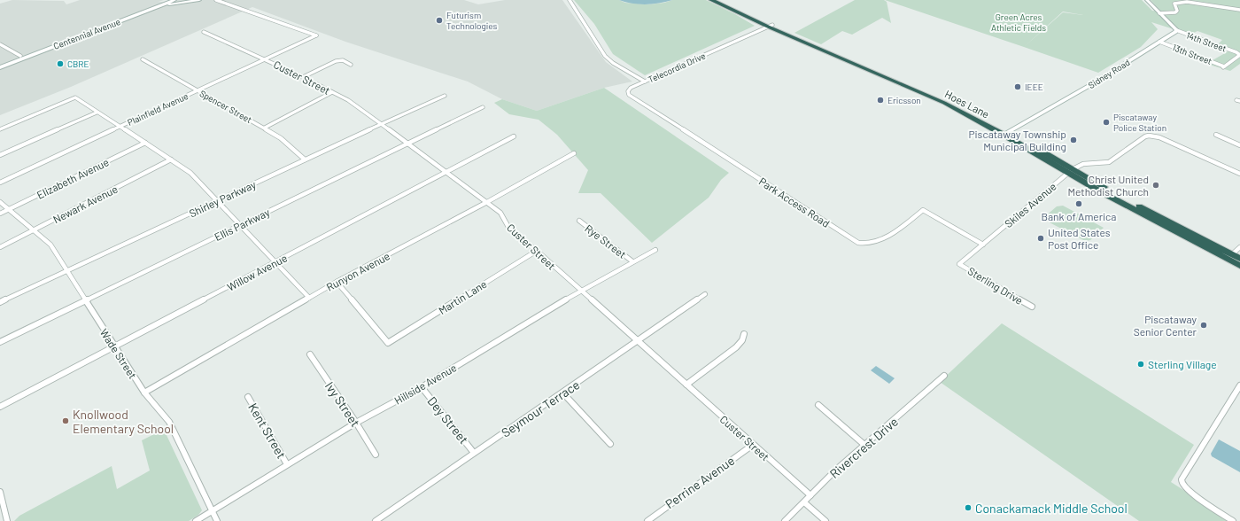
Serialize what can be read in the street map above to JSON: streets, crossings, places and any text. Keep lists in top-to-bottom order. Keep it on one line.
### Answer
{"streets":{"highway":["Hoes Lane"],"main road":["Centennial Avenue","Sidney Road"],"street":["14th Street","13th Street","Telecordia Drive","Custer Street","Spencer Street","Plainfield Avenue","Elizabeth Avenue","Shirley Parkway","Park Access Road","Newark Avenue","Skiles Avenue","Ellis Parkway","Rye Street","Runyon Avenue","Willow Avenue","Sterling Drive","Martin Lane","Wade Street","Hillside Avenue","Ivy Street","Seymour Terrace","Dey Street","Kent Street","Rivercrest Drive","Perrine Avenue"]},"crossings":[["14th Street","13th Street"],["14th Street","Sidney Road"],["13th Street","Sidney Road"],["Telecordia Drive","Hoes Lane"],["Telecordia Drive","Park Access Road"],["Sidney Road","Hoes Lane"],["Custer Street","Plainfield Avenue"],["Custer Street","Shirley Parkway"],["Custer Street","Ellis Parkway"],["Custer Street","Runyon Avenue"],["Custer Street","Willow Avenue"],["Custer Street","Martin Lane"],["Custer Street","Hillside Avenue"],["Custer Street","Seymour Terrace"],["Custer Street","Rivercrest Drive"],["Custer Street","Perrine Avenue"],["Hoes Lane","Skiles Avenue"],["Spencer Street","Plainfield Avenue"],["Spencer Street","Shirley Parkway"],["Elizabeth Avenue","Wade Street"],["Shirley Parkway","Wade Street"],["Park Access Road","Skiles Avenue"],["Newark Avenue","Wade Street"],["Skiles Avenue","Sterling Drive"],["Ellis Parkway","Wade Street"],["Rye Street","Hillside Avenue"],["Runyon Avenue","Martin Lane"],["Runyon Avenue","Wade Street"],["Willow Avenue","Wade Street"],["Wade Street","Hillside Avenue"],["Hillside Avenue","Ivy Street"],["Hillside Avenue","Dey Street"],["Hillside Avenue","Kent Street"],["Seymour Terrace","Dey Street"]],"parks":["Green Acres Athletic Fields"],"places":["Futurism Technologies","CBRE","IEEE","Ericsson","Piscataway Police Station","Piscataway Township Municipal Building","Christ United Methodist Church","Bank of America","United States Post Office","Piscataway Senior Center","Sterling Village","Knollwood Elementary School","Conackamack Middle School"]}
